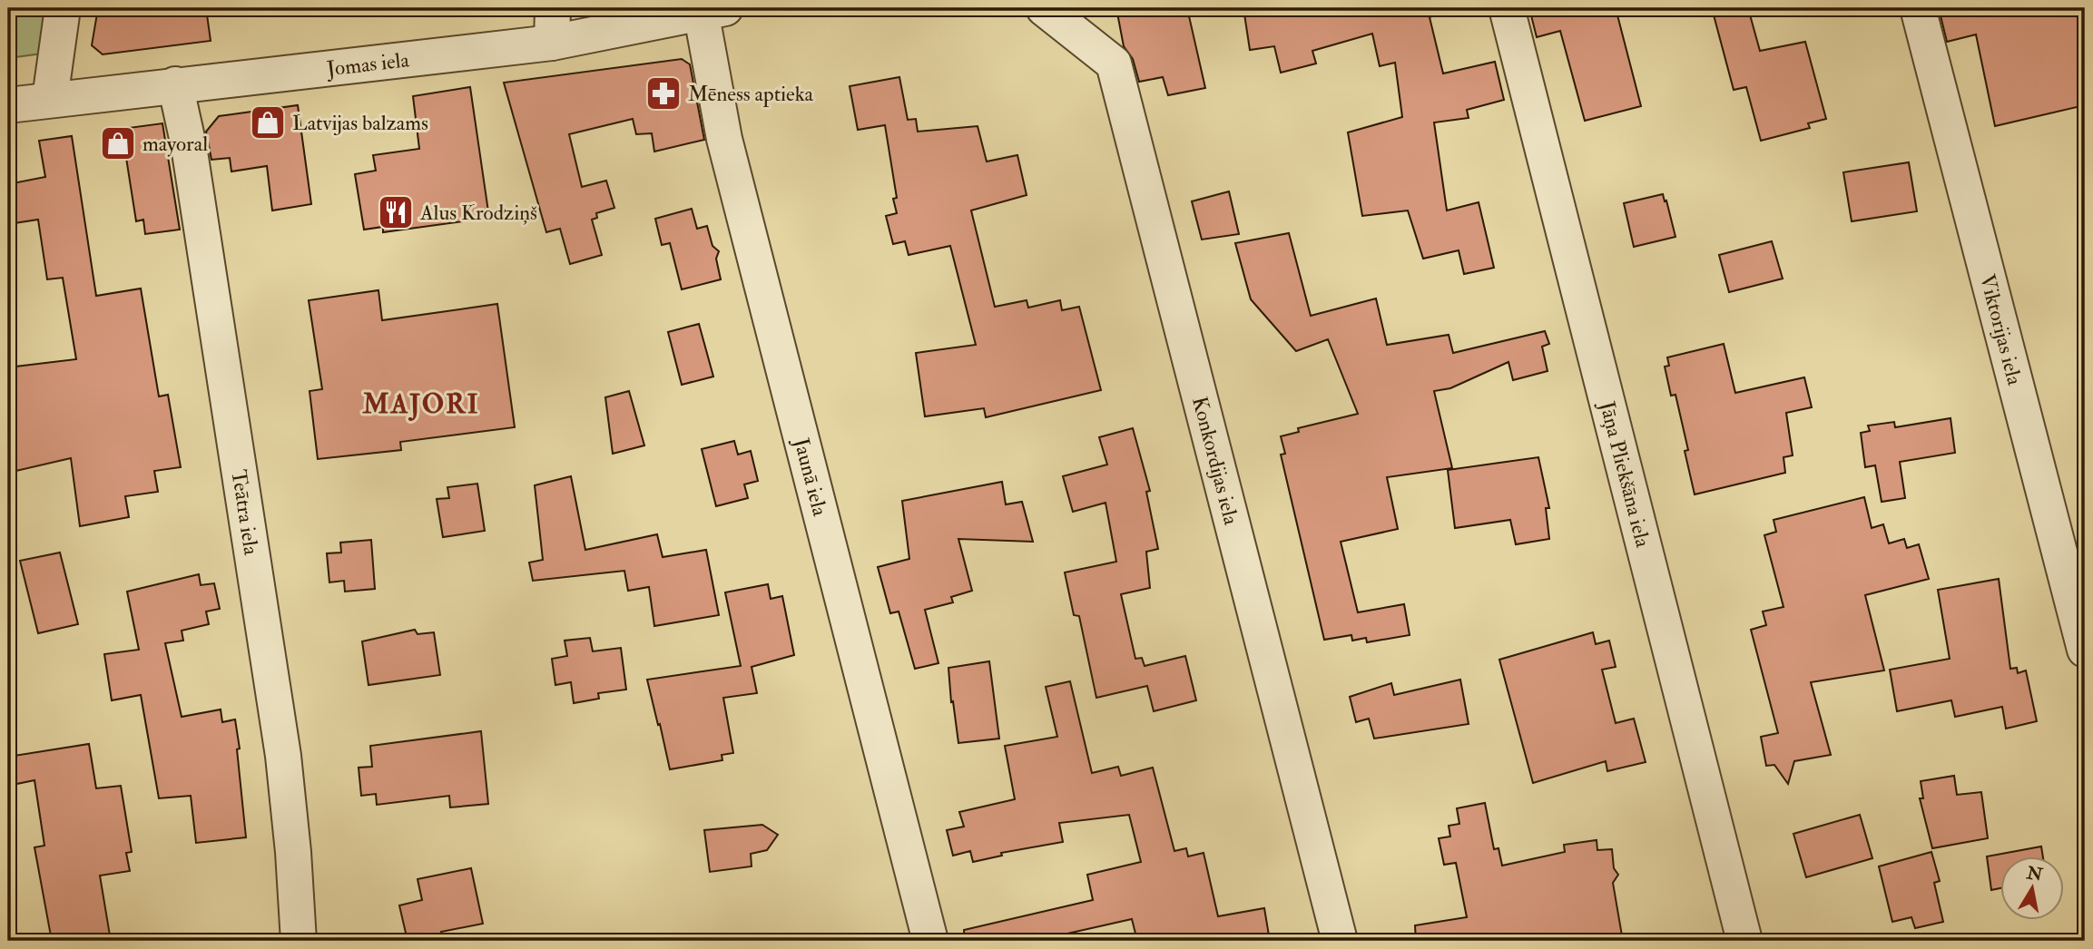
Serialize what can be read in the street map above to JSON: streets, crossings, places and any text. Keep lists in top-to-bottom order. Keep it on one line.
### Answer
{"streets":{"street":["Jomas iela","Viktorijas iela","Konkordijas iela","Jāņa Pliekšāna iela","Jaunā iela","Teātra iela"]},"crossings":[["Jomas iela","Jaunā iela"],["Jomas iela","Teātra iela"]],"districts":["MAJORI"],"places":{"pharmacy":["Mēness aptieka"],"shop":["Latvijas balzams","mayoral"],"restaurant":["Alus Krodziņš"]},"north":"top"}
